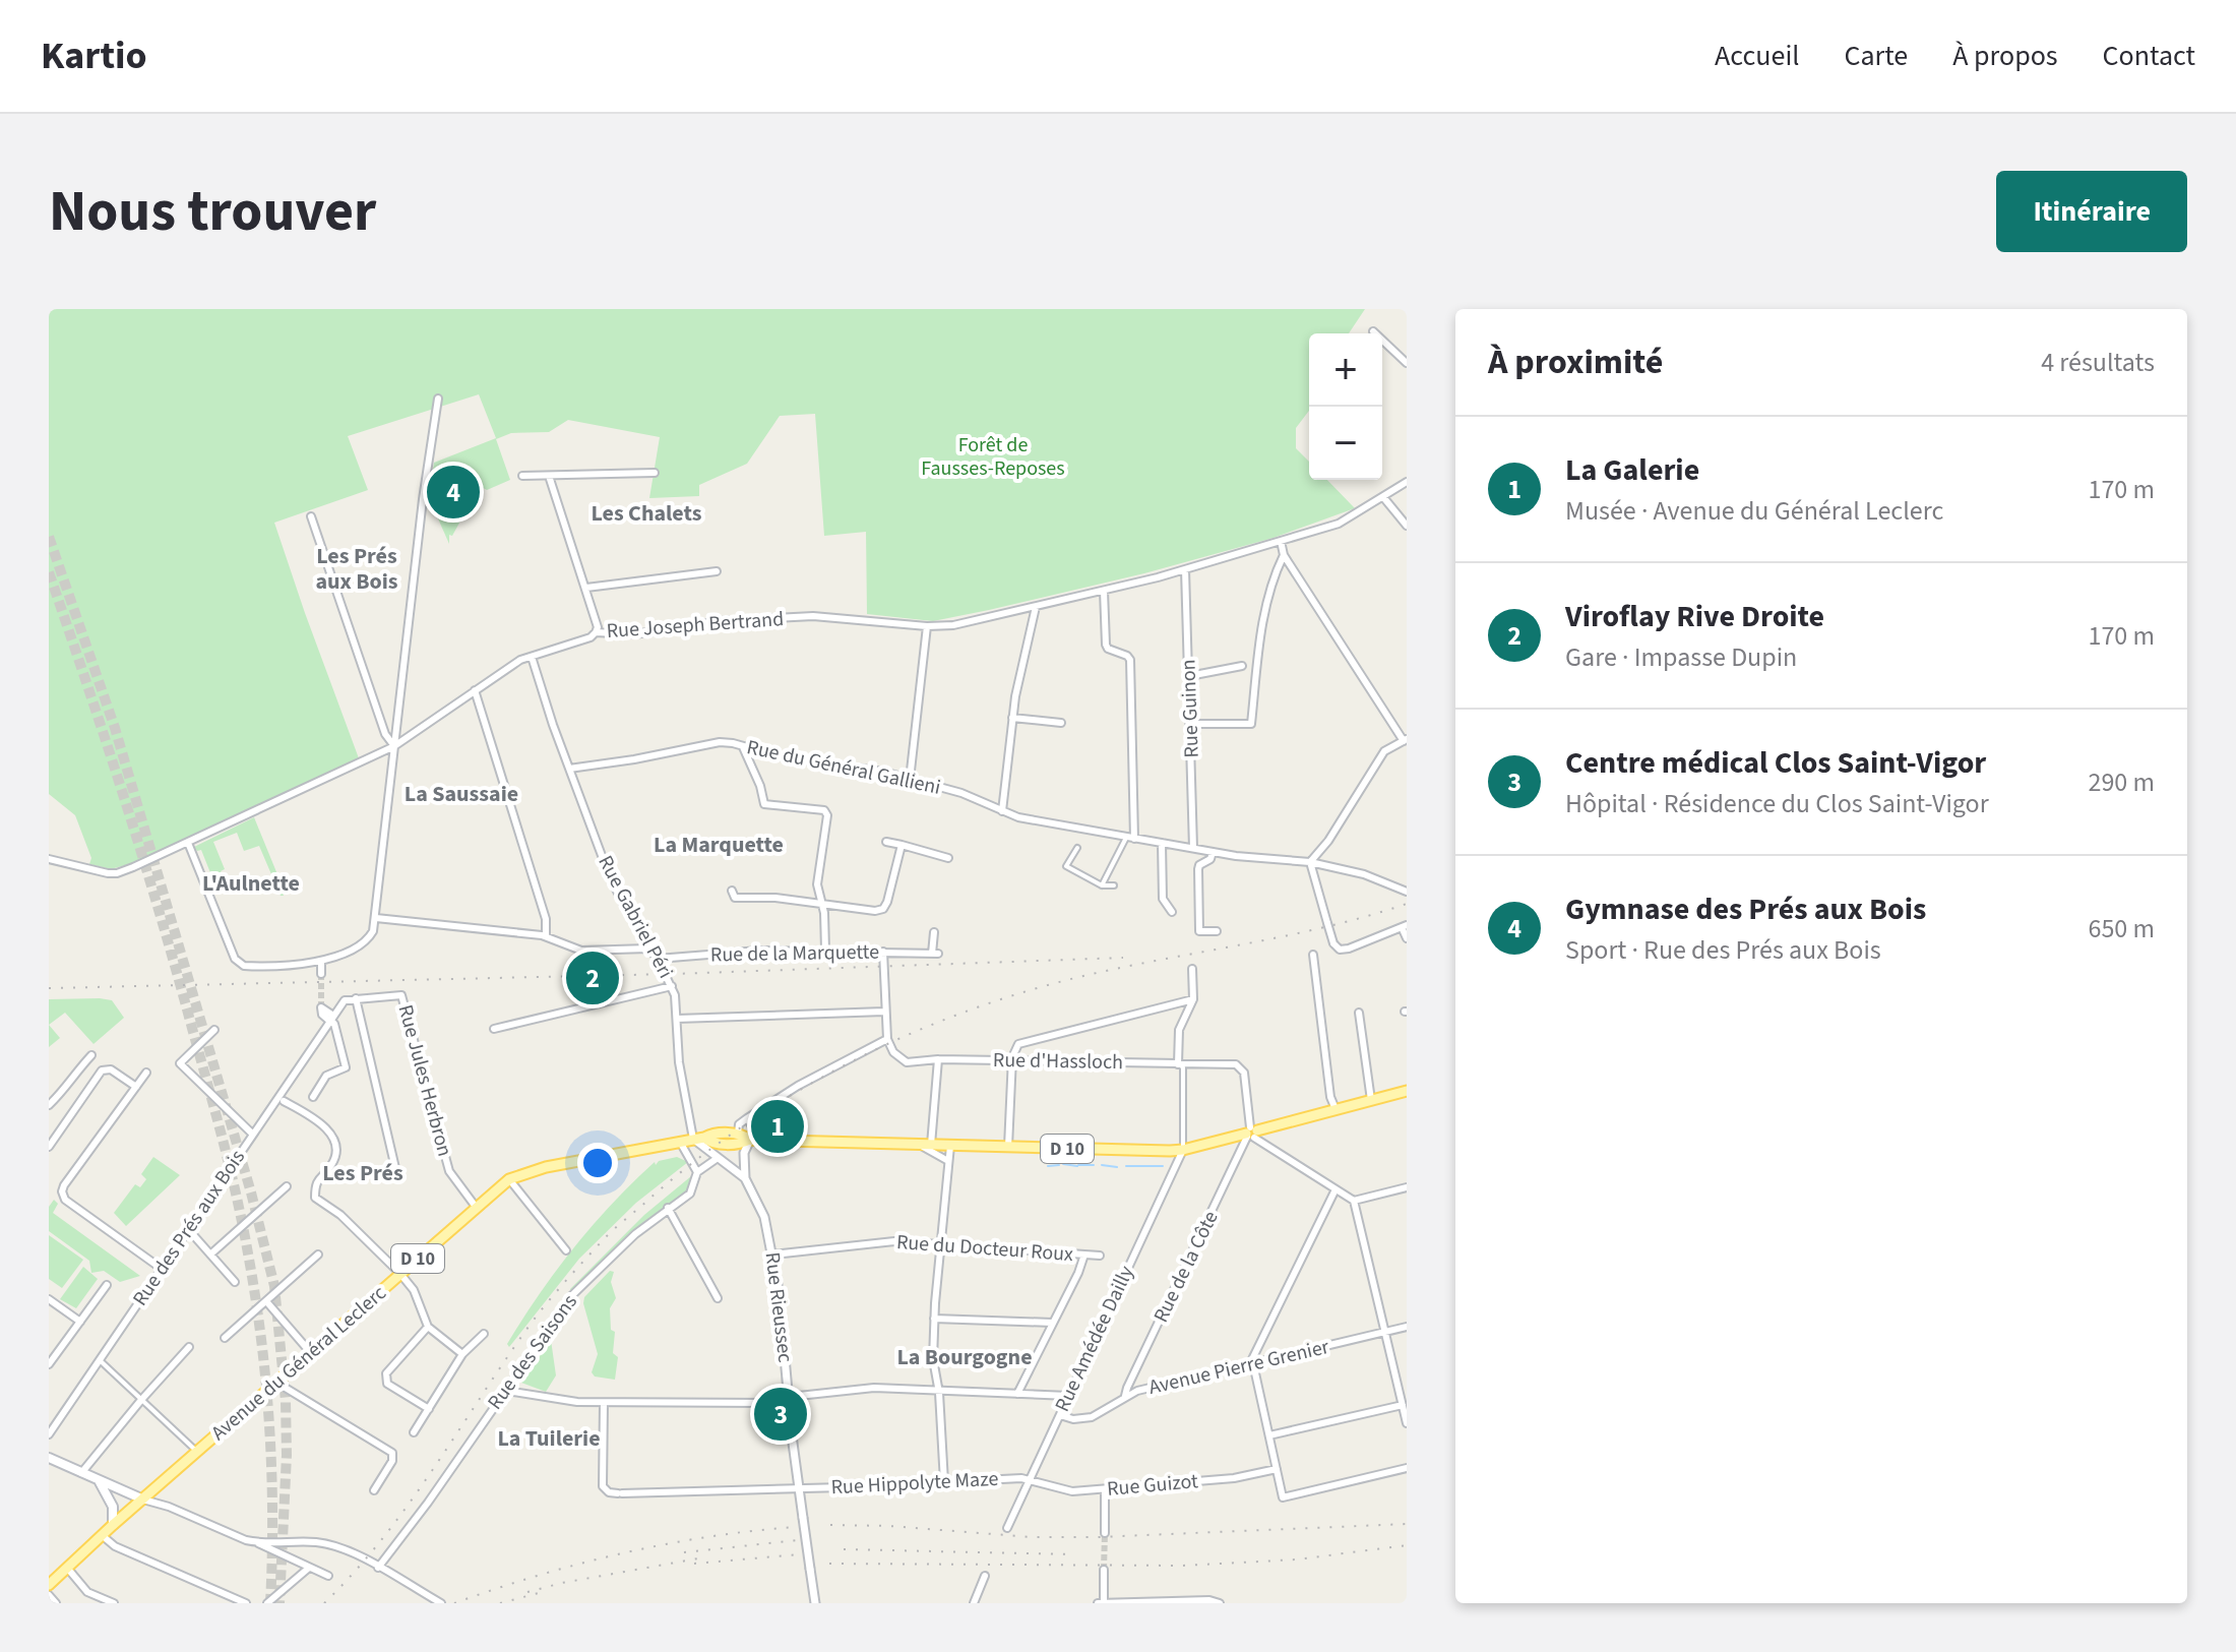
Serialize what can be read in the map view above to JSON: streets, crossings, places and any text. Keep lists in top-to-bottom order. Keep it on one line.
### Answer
{"streets":{"main road":["D 10","Avenue du Général Leclerc"],"street":["Rue Joseph Bertrand","Rue Guinon","Rue du Général Gallieni","Rue Gabriel Péri","Rue de la Marquette","Rue d'Hassloch","Rue Jules Herbron","Rue des Prés aux Bois","Rue du Docteur Roux","Rue de la Côte","Rue Rieussec","Rue Amédée Dailly","Rue des Saisons","Avenue Pierre Grenier","Rue Hippolyte Maze","Rue Guizot"]},"crossings":[["Rue Joseph Bertrand","Rue Guinon"],["Rue Joseph Bertrand","Rue Gabriel Péri"],["Rue Guinon","Rue du Général Gallieni"],["Rue du Général Gallieni","Rue Gabriel Péri"],["Rue Gabriel Péri","Rue de la Marquette"],["Rue Gabriel Péri","Rue Rieussec"],["Rue Gabriel Péri","Avenue du Général Leclerc"],["Rue d'Hassloch","Rue de la Côte"],["Rue d'Hassloch","Avenue du Général Leclerc"],["Rue Jules Herbron","Rue des Prés aux Bois"],["Rue Jules Herbron","Avenue du Général Leclerc"],["Rue du Docteur Roux","Rue Rieussec"],["Rue de la Côte","Avenue du Général Leclerc"],["Rue de la Côte","Avenue Pierre Grenier"],["Rue Rieussec","Rue des Saisons"],["Rue Rieussec","Avenue du Général Leclerc"],["Rue Rieussec","Rue Hippolyte Maze"],["Rue Amédée Dailly","Avenue du Général Leclerc"],["Rue Amédée Dailly","Avenue Pierre Grenier"],["Rue Amédée Dailly","Rue Hippolyte Maze"],["Rue Amédée Dailly","Rue Guizot"],["Rue Hippolyte Maze","Rue Guizot"]],"districts":["Les Chalets","Les Prés aux Bois","La Saussaie","La Marquette","L'Aulnette","Les Prés","La Bourgogne","La Tuilerie"],"parks":["Forêt de Fausses-Reposes"],"page":{"header":"Kartio","nav":["Accueil","Carte","À propos","Contact"],"buttons":"Itinéraire","title":"Nous trouver","heading":["À proximité","4 résultats"],"map_buttons":["+","−"],"list":[{"mark":"1","name":"La Galerie","note":"Musée · Avenue du Général Leclerc","value":"170 m"},{"mark":"2","name":"Viroflay Rive Droite","note":"Gare · Impasse Dupin","value":"170 m"},{"mark":"3","name":"Centre médical Clos Saint-Vigor","note":"Hôpital · Résidence du Clos Saint-Vigor","value":"290 m"},{"mark":"4","name":"Gymnase des Prés aux Bois","note":"Sport · Rue des Prés aux Bois","value":"650 m"}],"pins":["4","2","1","3"]}}
